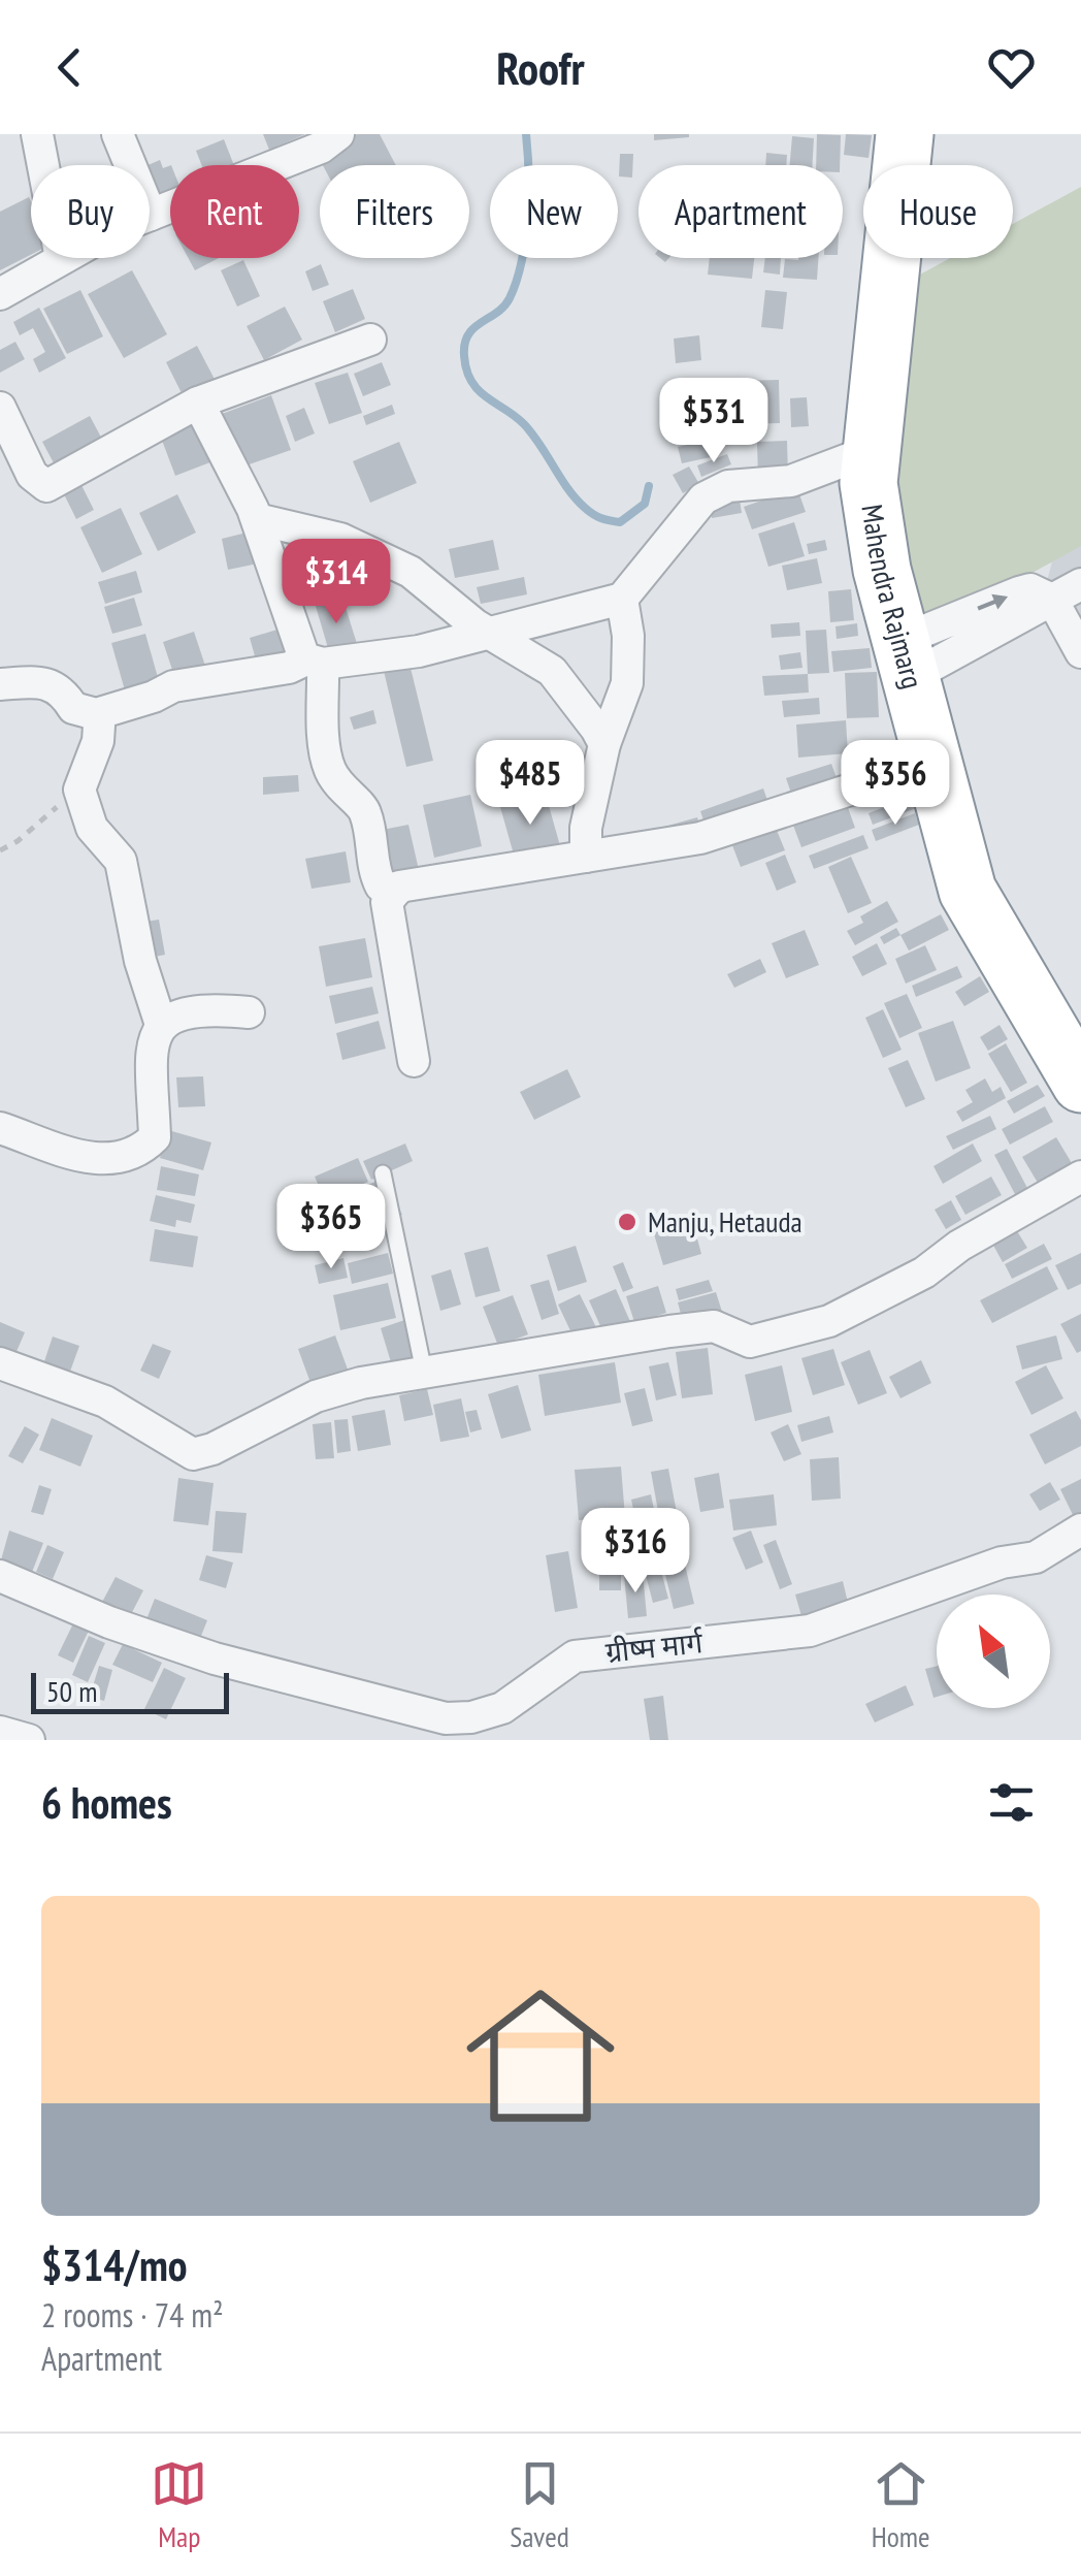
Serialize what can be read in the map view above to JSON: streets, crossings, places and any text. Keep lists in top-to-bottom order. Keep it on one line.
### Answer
{"streets":{"highway":["Mahendra Rajmarg"],"street":["ग्रीष्म मार्ग"]},"places":["Manju, Hetauda"],"scale_bar":"50 m","north":"top left","page":{"header":"Roofr","chip":["Buy","Rent","Filters","New","Apartment","House"],"price":["$531","$314","$485","$356","$365","$316"],"scale":"50 m","heading":"6 homes","list":[{"name":"$314/mo","note":"2 rooms · 74 m² · Apartment"}],"tabs":["Map","Saved","Home"]}}
